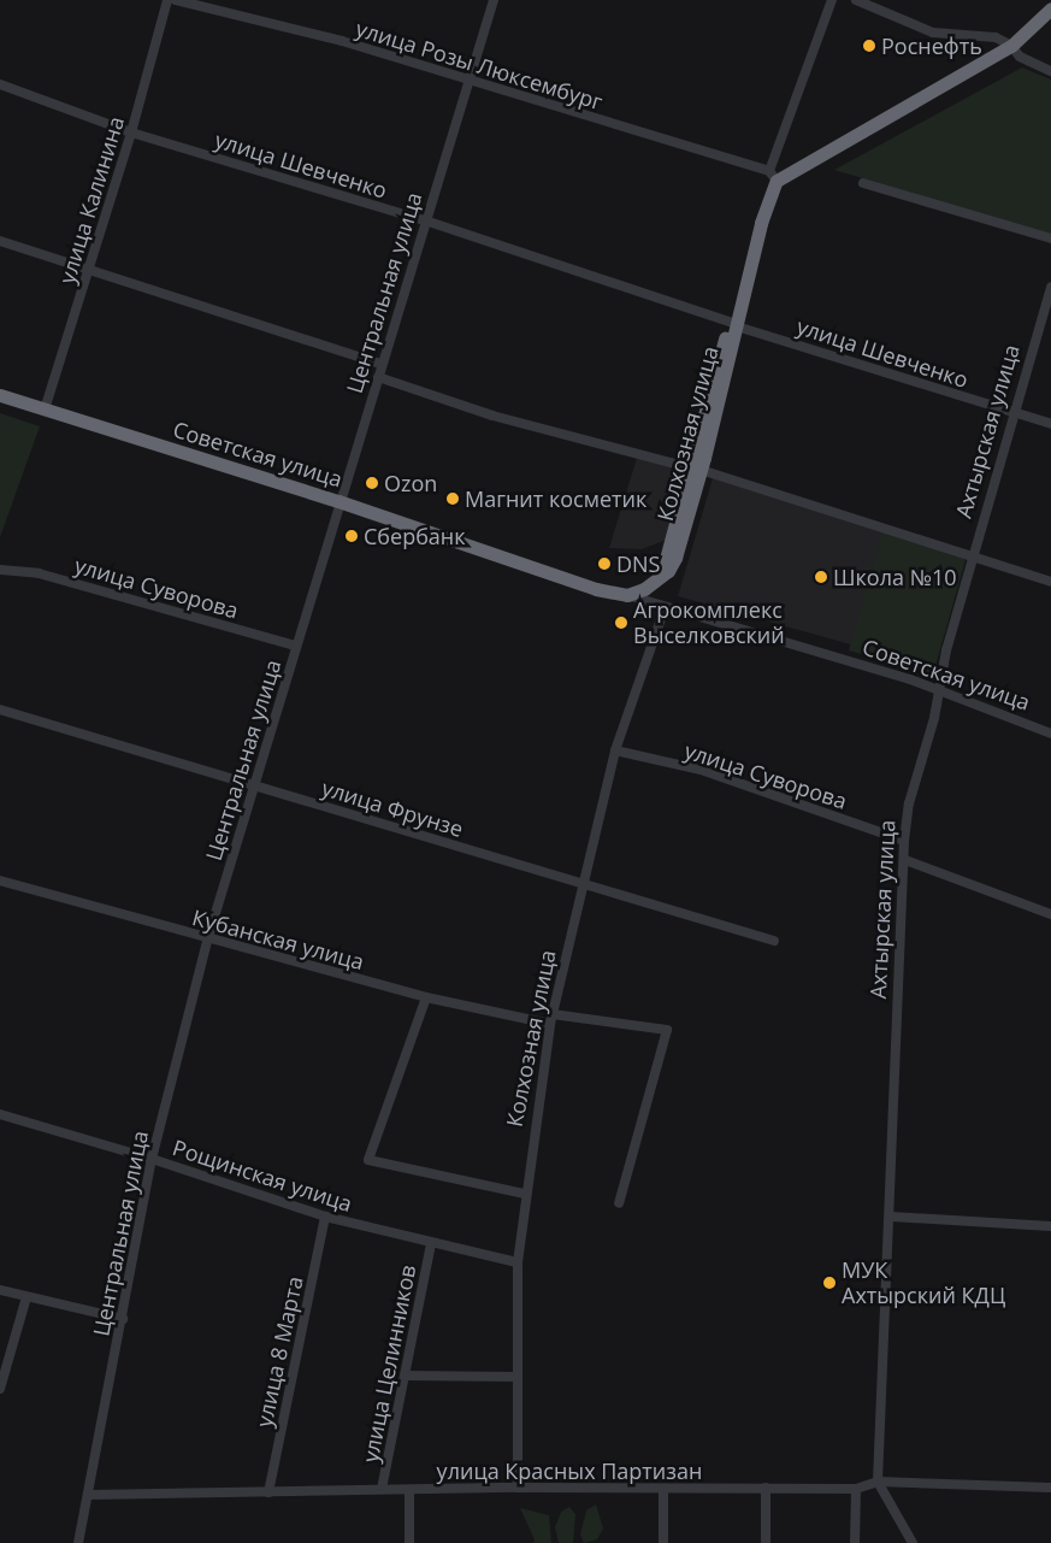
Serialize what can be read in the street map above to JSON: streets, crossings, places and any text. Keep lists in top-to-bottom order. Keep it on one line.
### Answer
{"streets":{"highway":["Колхозная улица","Советская улица"],"street":["улица Розы Люксембург","улица Шевченко","улица Калинина","Центральная улица","Ахтырская улица","улица Суворова","улица Фрунзе","Кубанская улица","Рощинская улица","улица 8 Марта","улица Целинников","улица Красных Партизан"]},"crossings":[["улица Розы Люксембург","Центральная улица"],["улица Розы Люксембург","Колхозная улица"],["улица Шевченко","улица Калинина"],["улица Шевченко","Центральная улица"],["улица Шевченко","Ахтырская улица"],["улица Шевченко","Колхозная улица"],["улица Калинина","Советская улица"],["Центральная улица","Советская улица"],["Центральная улица","улица Суворова"],["Центральная улица","улица Фрунзе"],["Центральная улица","Кубанская улица"],["Центральная улица","Рощинская улица"],["Центральная улица","улица Красных Партизан"],["Ахтырская улица","Советская улица"],["Ахтырская улица","улица Суворова"],["Ахтырская улица","улица Красных Партизан"],["Колхозная улица","Советская улица"],["Колхозная улица","улица Суворова"],["Колхозная улица","улица Фрунзе"],["Колхозная улица","Кубанская улица"],["Колхозная улица","Рощинская улица"],["Колхозная улица","улица Красных Партизан"],["Рощинская улица","улица 8 Марта"],["Рощинская улица","улица Целинников"],["улица 8 Марта","улица Красных Партизан"],["улица Целинников","улица Красных Партизан"]],"places":["Роснефть","Ozon","Магнит косметик","Сбербанк","DNS","Школа №10","Агрокомплекс Выселковский","МУК Ахтырский КДЦ"]}
